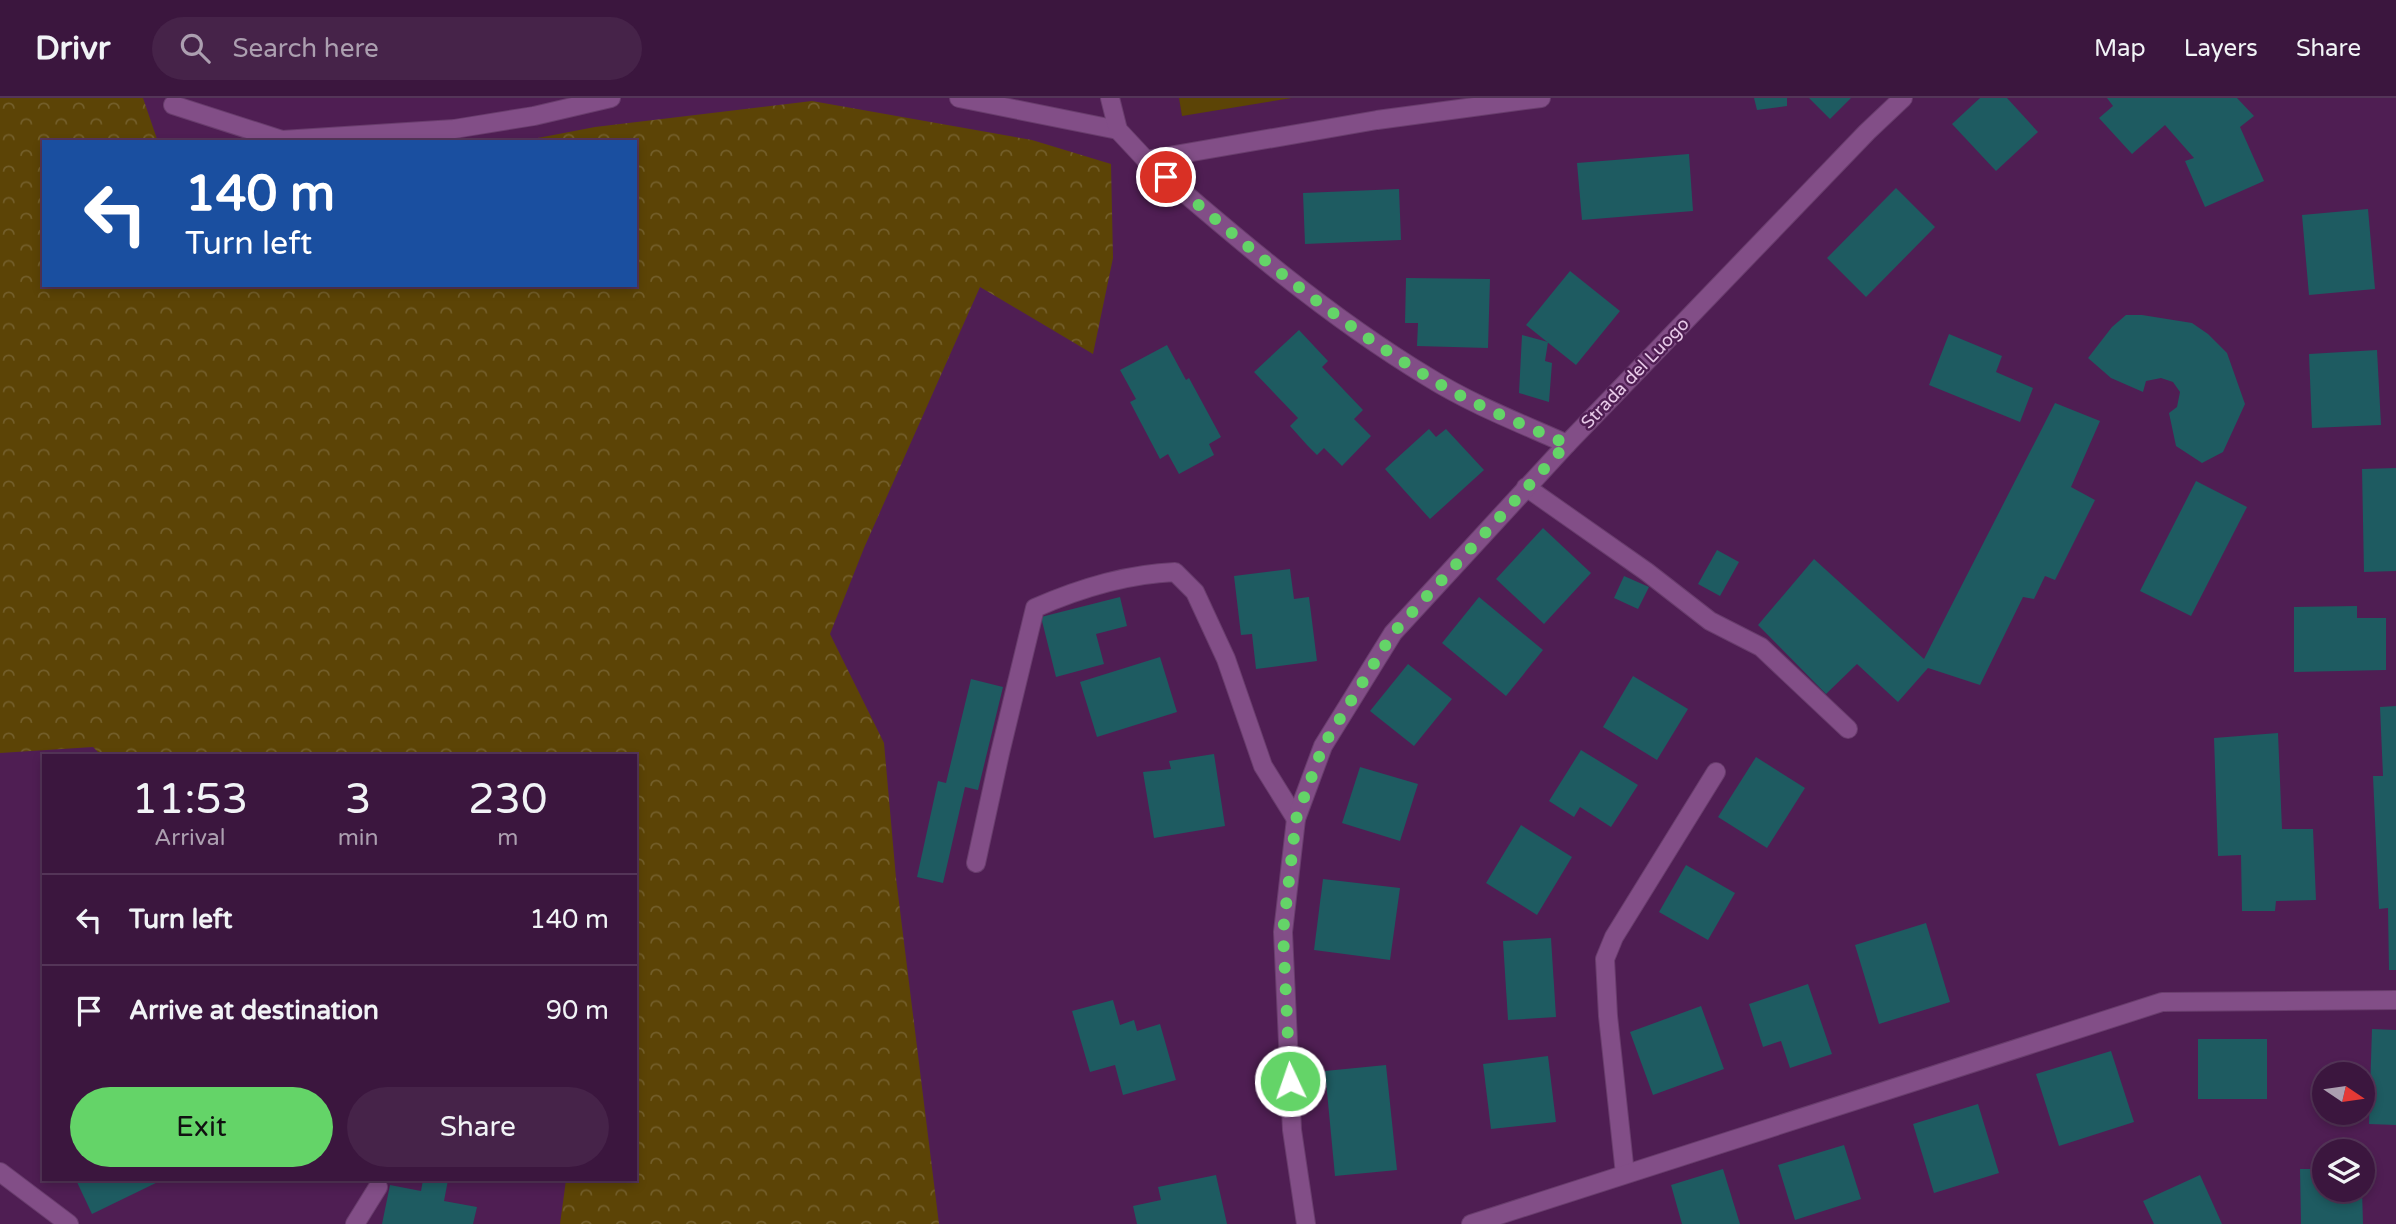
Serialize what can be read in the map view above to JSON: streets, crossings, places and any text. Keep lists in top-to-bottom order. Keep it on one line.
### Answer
{"streets":{"street":["Strada del Luogo"]},"north":"right","page":{"header":"Drivr","search":"Search here","nav":["Map","Layers","Share"],"turn":["140 m","Turn left"],"eta":["11:53","Arrival","3","min","230","m"],"list":[{"name":"Turn left","value":"140 m"},{"name":"Arrive at destination","value":"90 m"}],"buttons":["Exit","Share"]}}
